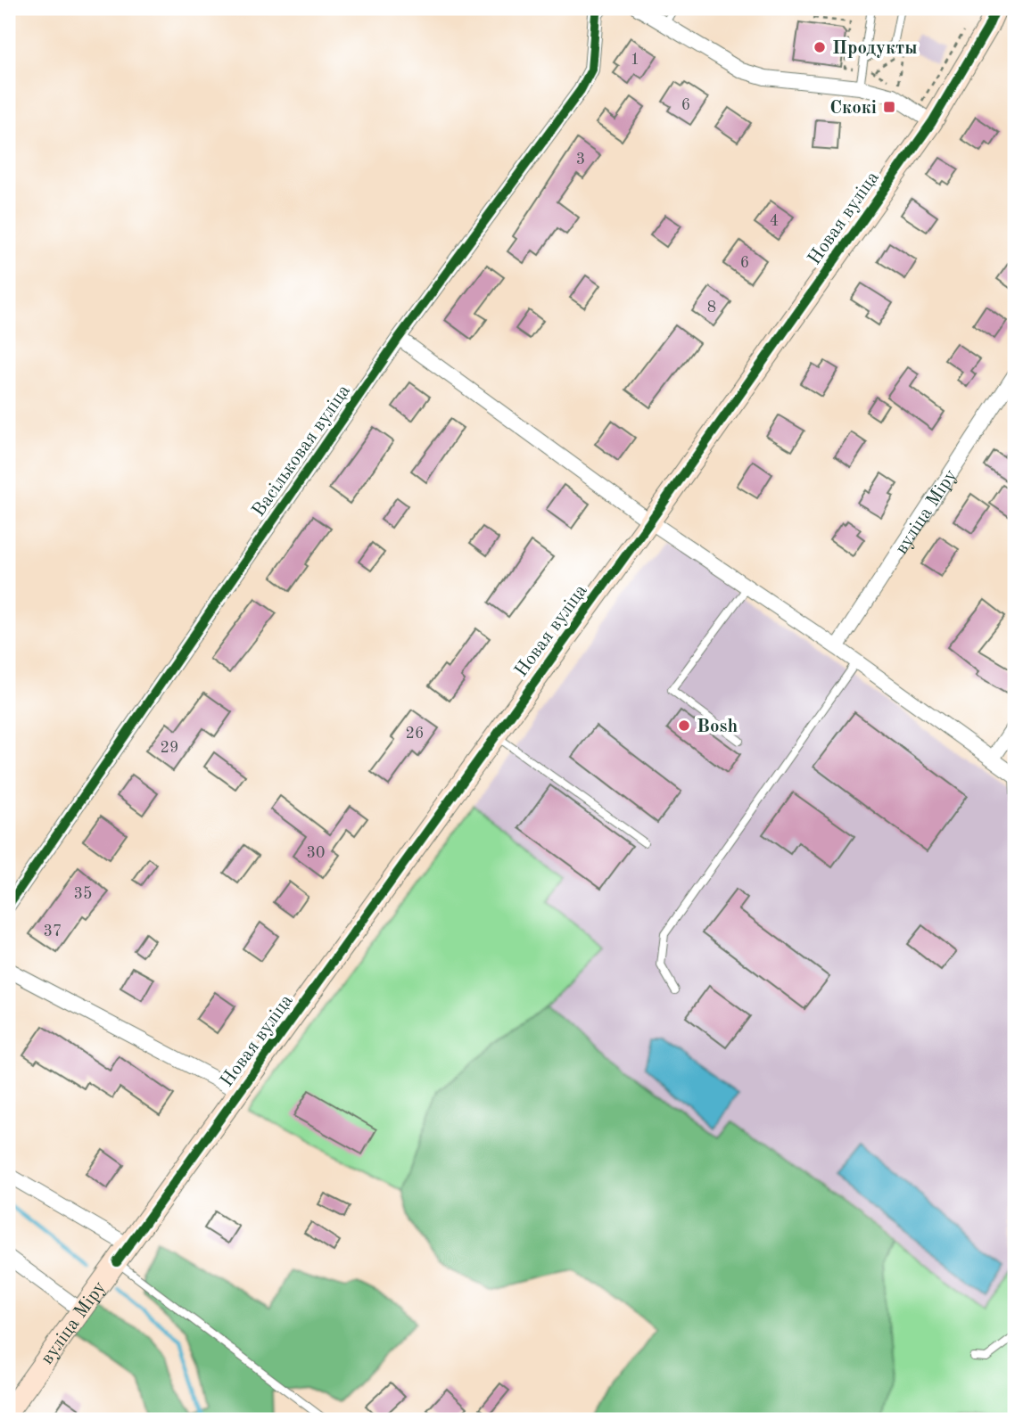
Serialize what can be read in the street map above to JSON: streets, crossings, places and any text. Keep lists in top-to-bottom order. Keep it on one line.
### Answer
{"streets":{"street":["Новая вуліца","Васільковая вуліца","вуліца Міру"]},"crossings":[["Новая вуліца","вуліца Міру"]],"places":{"other":["Продукты","Bosh"],"transit":["Скокі"]},"house_numbers":["1","6","3","4","6","8","26","29","30","35","37"]}
